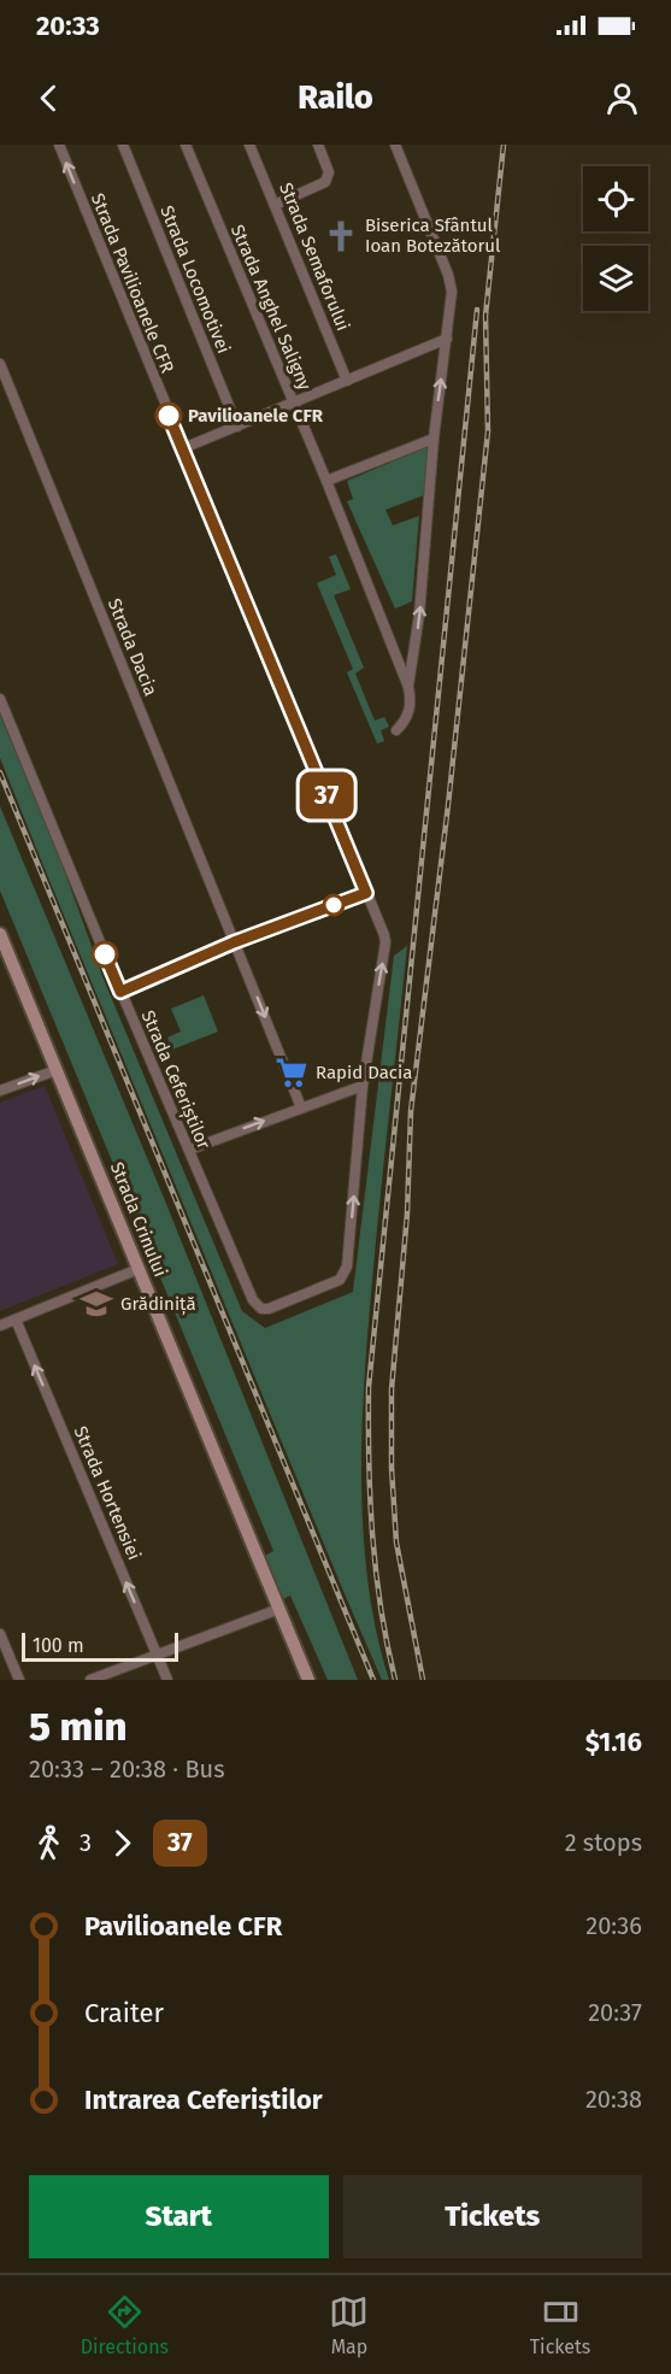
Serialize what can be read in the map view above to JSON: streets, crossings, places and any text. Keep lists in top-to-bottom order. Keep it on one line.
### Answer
{"streets":{"street":["Strada Semaforului","Strada Locomotivei","Strada Pavilioanele CFR","Strada Anghel Saligny","Strada Dacia","Strada Ceferiștilor","Strada Crinului","Strada Hortensiei"]},"crossings":[["Strada Pavilioanele CFR","Strada Ceferiștilor"]],"one_way":["Strada Pavilioanele CFR","Strada Hortensiei"],"places":{"church":["Biserica Sfântul Ioan Botezătorul"],"other":["Pavilioanele CFR"],"supermarket":["Rapid Dacia"],"school or university":["Grădiniță"]},"lines":["bus line 37"],"scale_bar":"100 m","page":{"status":"20:33","header":"Railo","on_map":"37","scale":"100 m","heading":["5 min","20:33 – 20:38 · Bus","$1.16"],"legs":["3","37","2 stops"],"list":[{"name":"Pavilioanele CFR","value":"20:36"},{"name":"Craiter","value":"20:37"},{"name":"Intrarea Ceferiștilor","value":"20:38"}],"buttons":["Start","Tickets"],"tabs":["Directions","Map","Tickets"]}}
